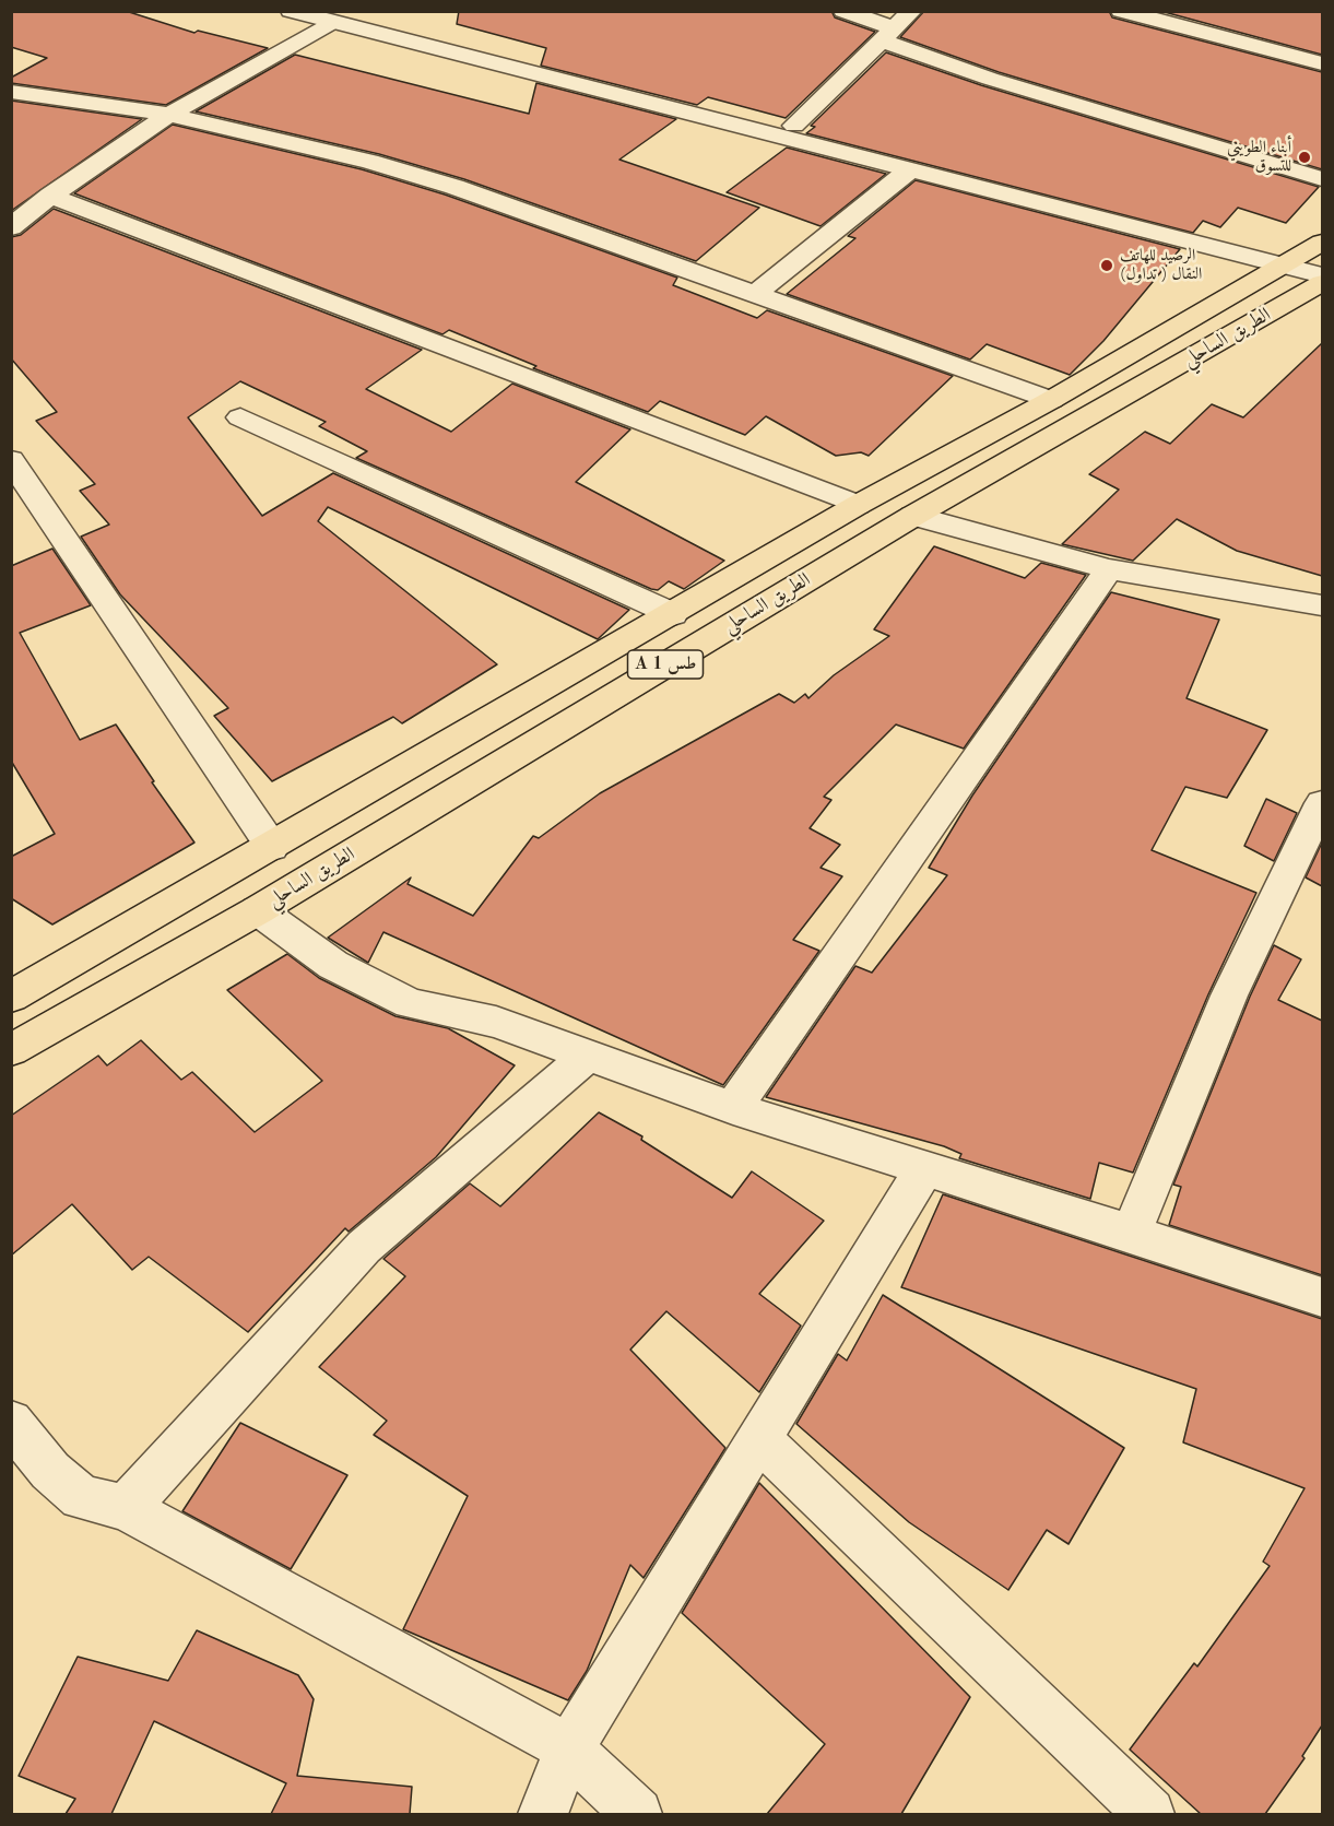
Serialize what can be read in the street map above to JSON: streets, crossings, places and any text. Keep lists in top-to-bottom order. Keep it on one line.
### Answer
{"streets":{"highway":["الطريق الساحلي","A 1 طس"]},"places":["أبناء الطويني للتسوق","الرصيد للهاتف النقال ( تداول)"]}
